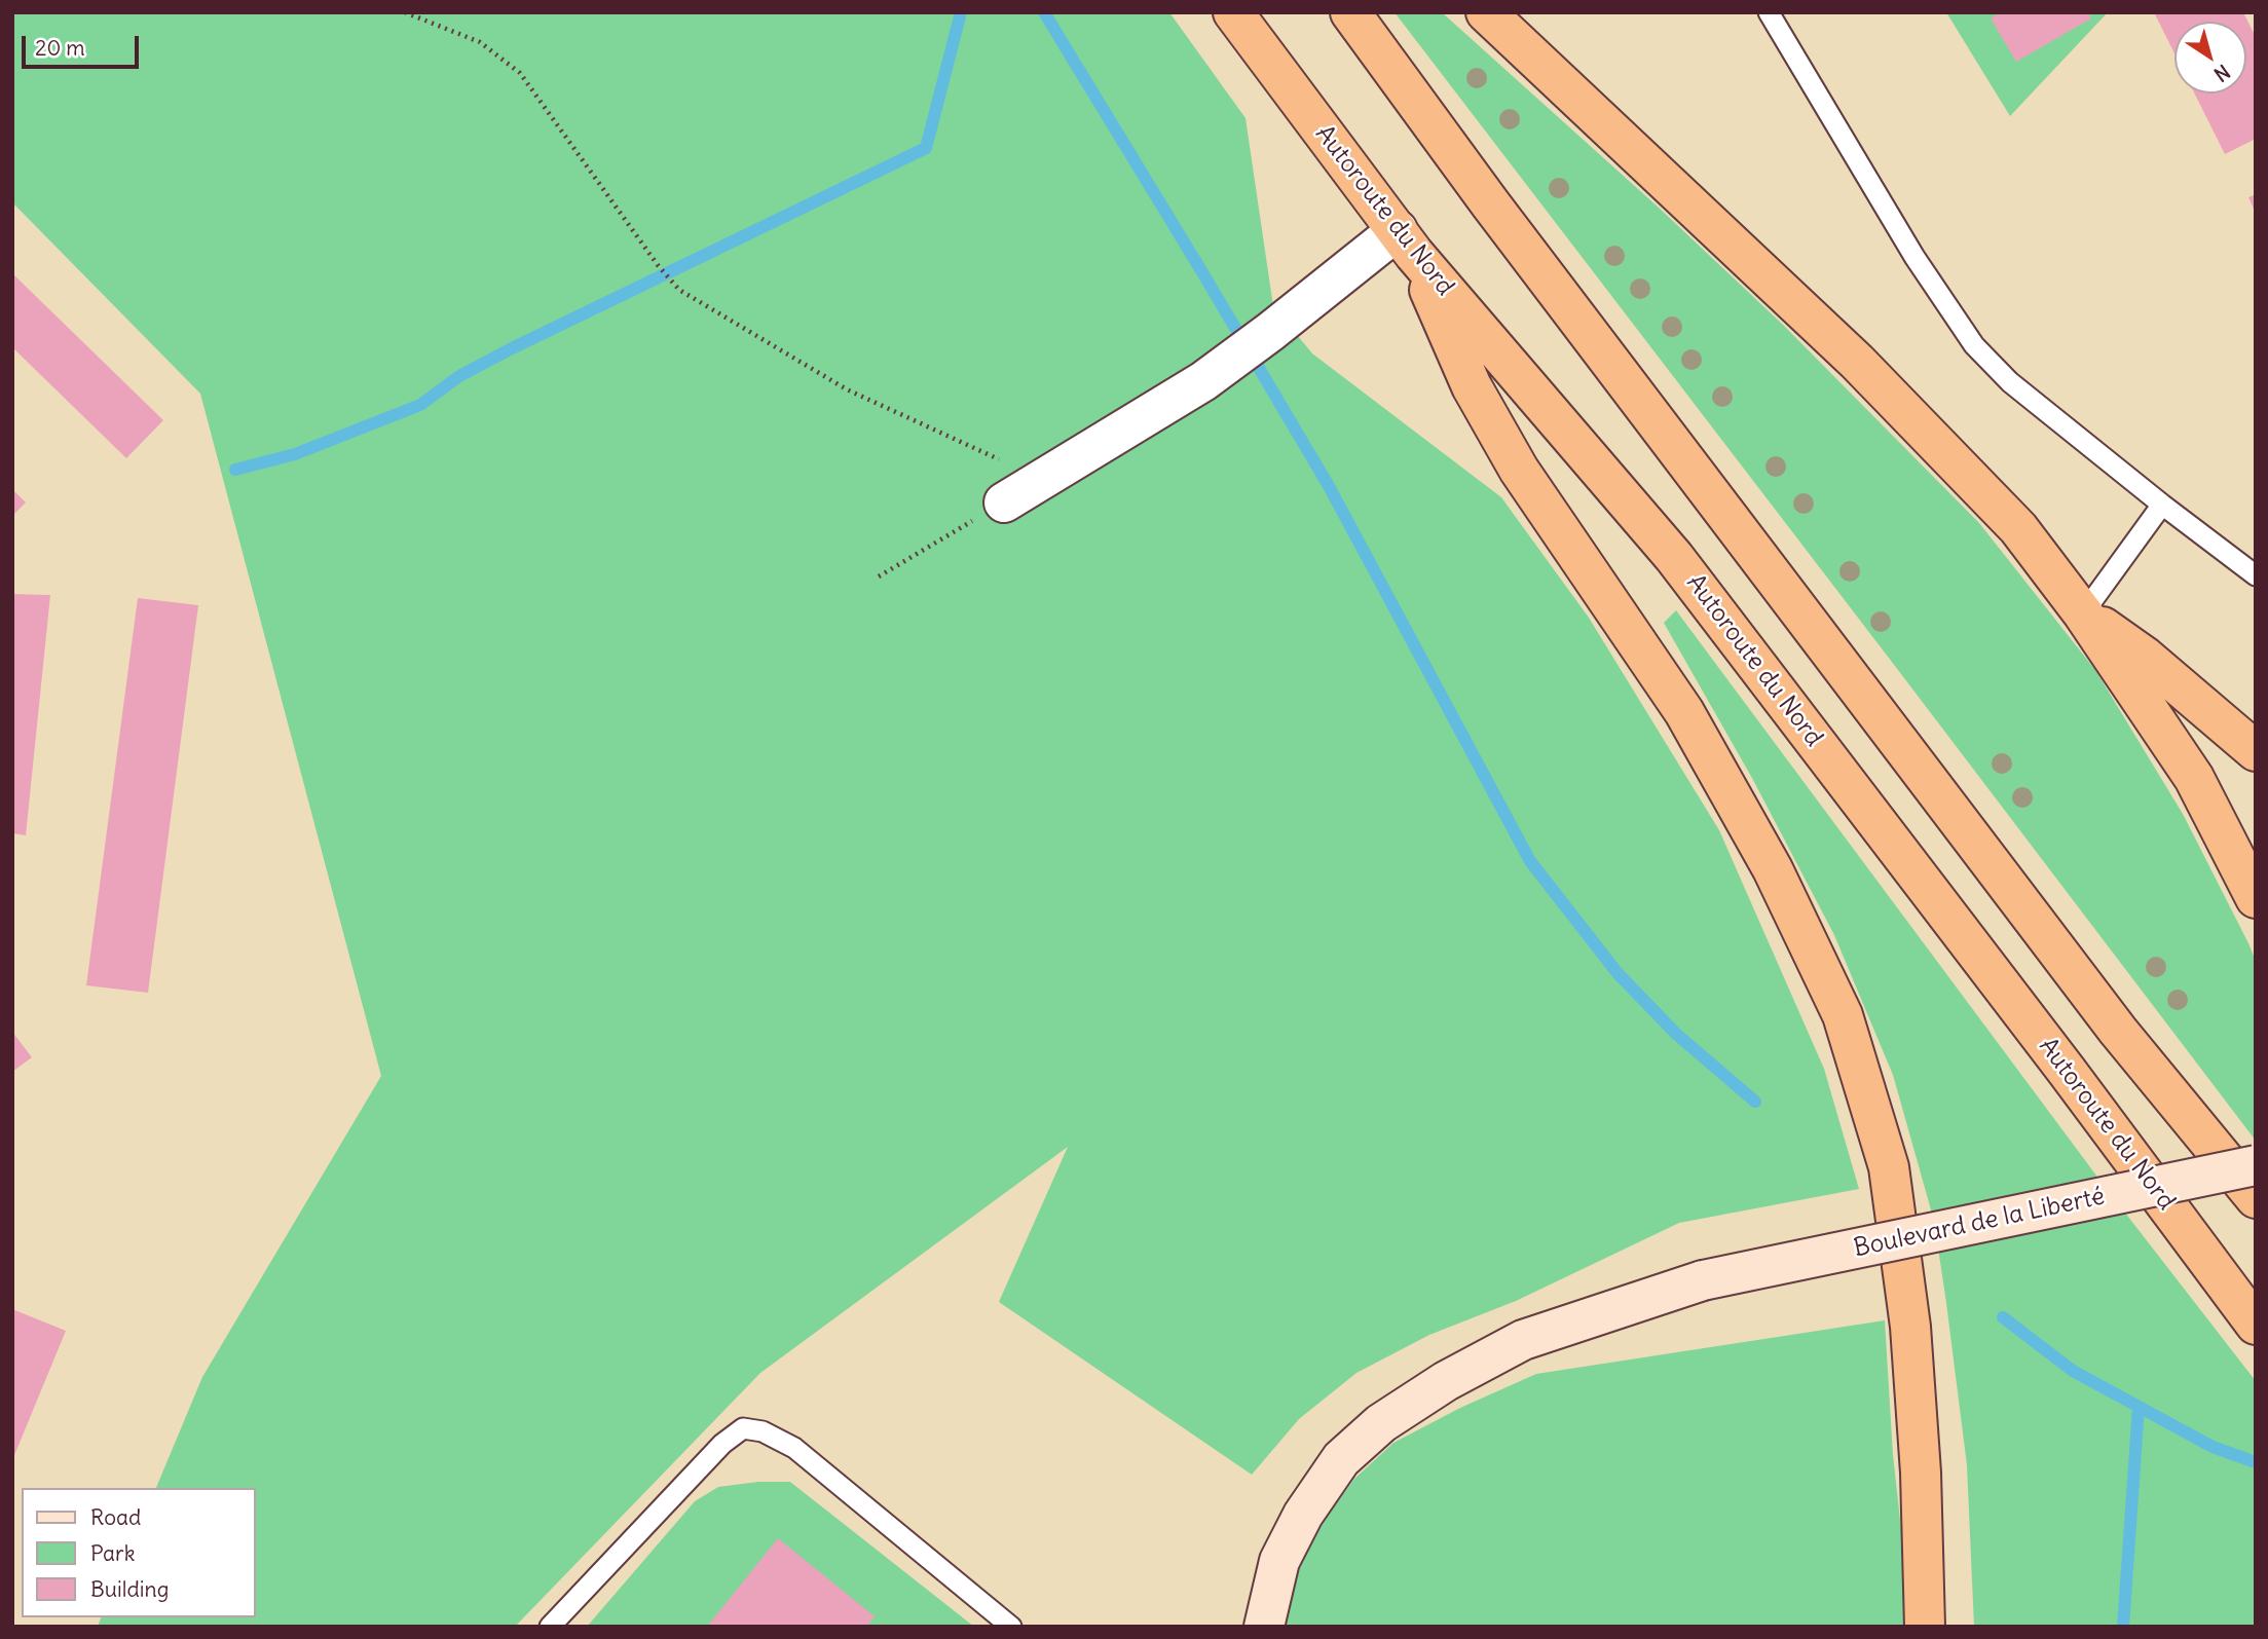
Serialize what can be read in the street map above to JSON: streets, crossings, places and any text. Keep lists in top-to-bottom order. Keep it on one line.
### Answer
{"streets":{"highway":["Autoroute du Nord"],"street":["Boulevard de la Liberté"]},"legend":["Road","Park","Building"],"scale_bar":"20 m","north":"bottom right"}
